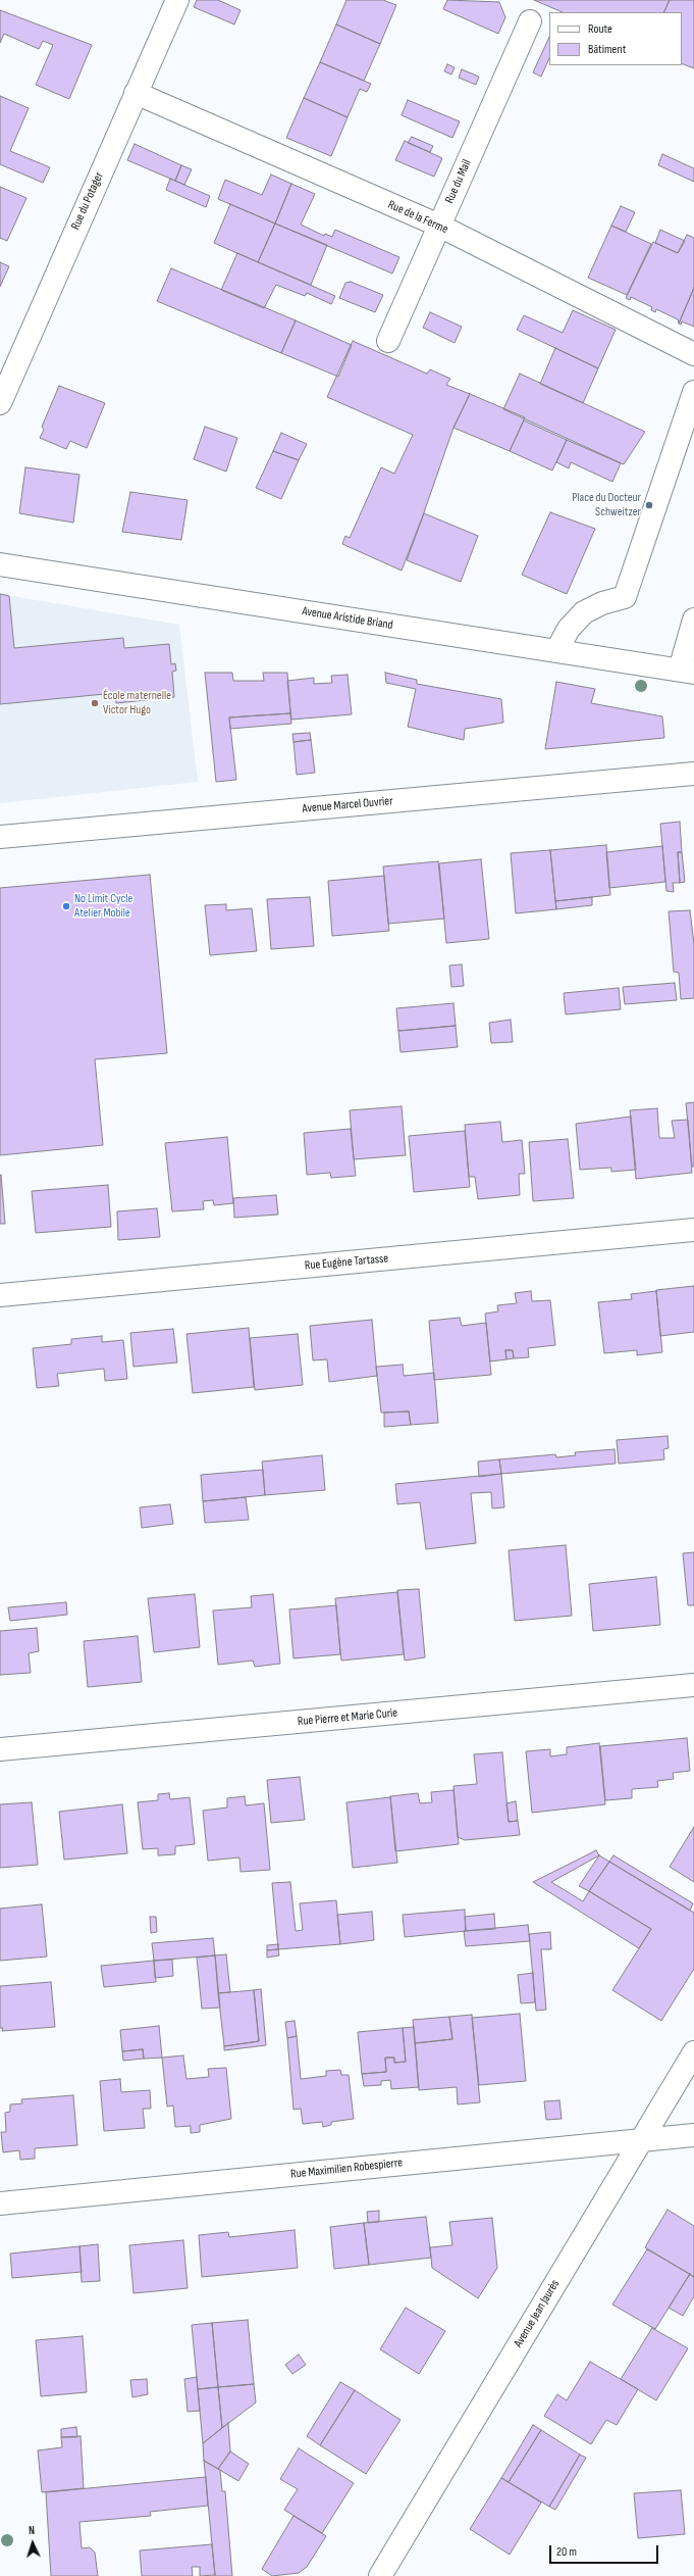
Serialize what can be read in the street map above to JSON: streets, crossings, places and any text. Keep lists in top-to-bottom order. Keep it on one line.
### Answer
{"streets":{"street":["Rue du Mail","Rue du Potager","Rue de la Ferme","Avenue Aristide Briand","Avenue Marcel Ouvrier","Rue Eugène Tartasse","Rue Pierre et Marie Curie","Rue Maximilien Robespierre","Avenue Jean Jaurès"]},"crossings":[["Rue du Mail","Rue de la Ferme"],["Rue du Potager","Rue de la Ferme"],["Rue Maximilien Robespierre","Avenue Jean Jaurès"]],"places":["Place du Docteur Schweitzer","École maternelle Victor Hugo","No Limit Cycle Atelier Mobile"],"legend":["Route","Bâtiment"],"scale_bar":"20 m","north":"top"}
